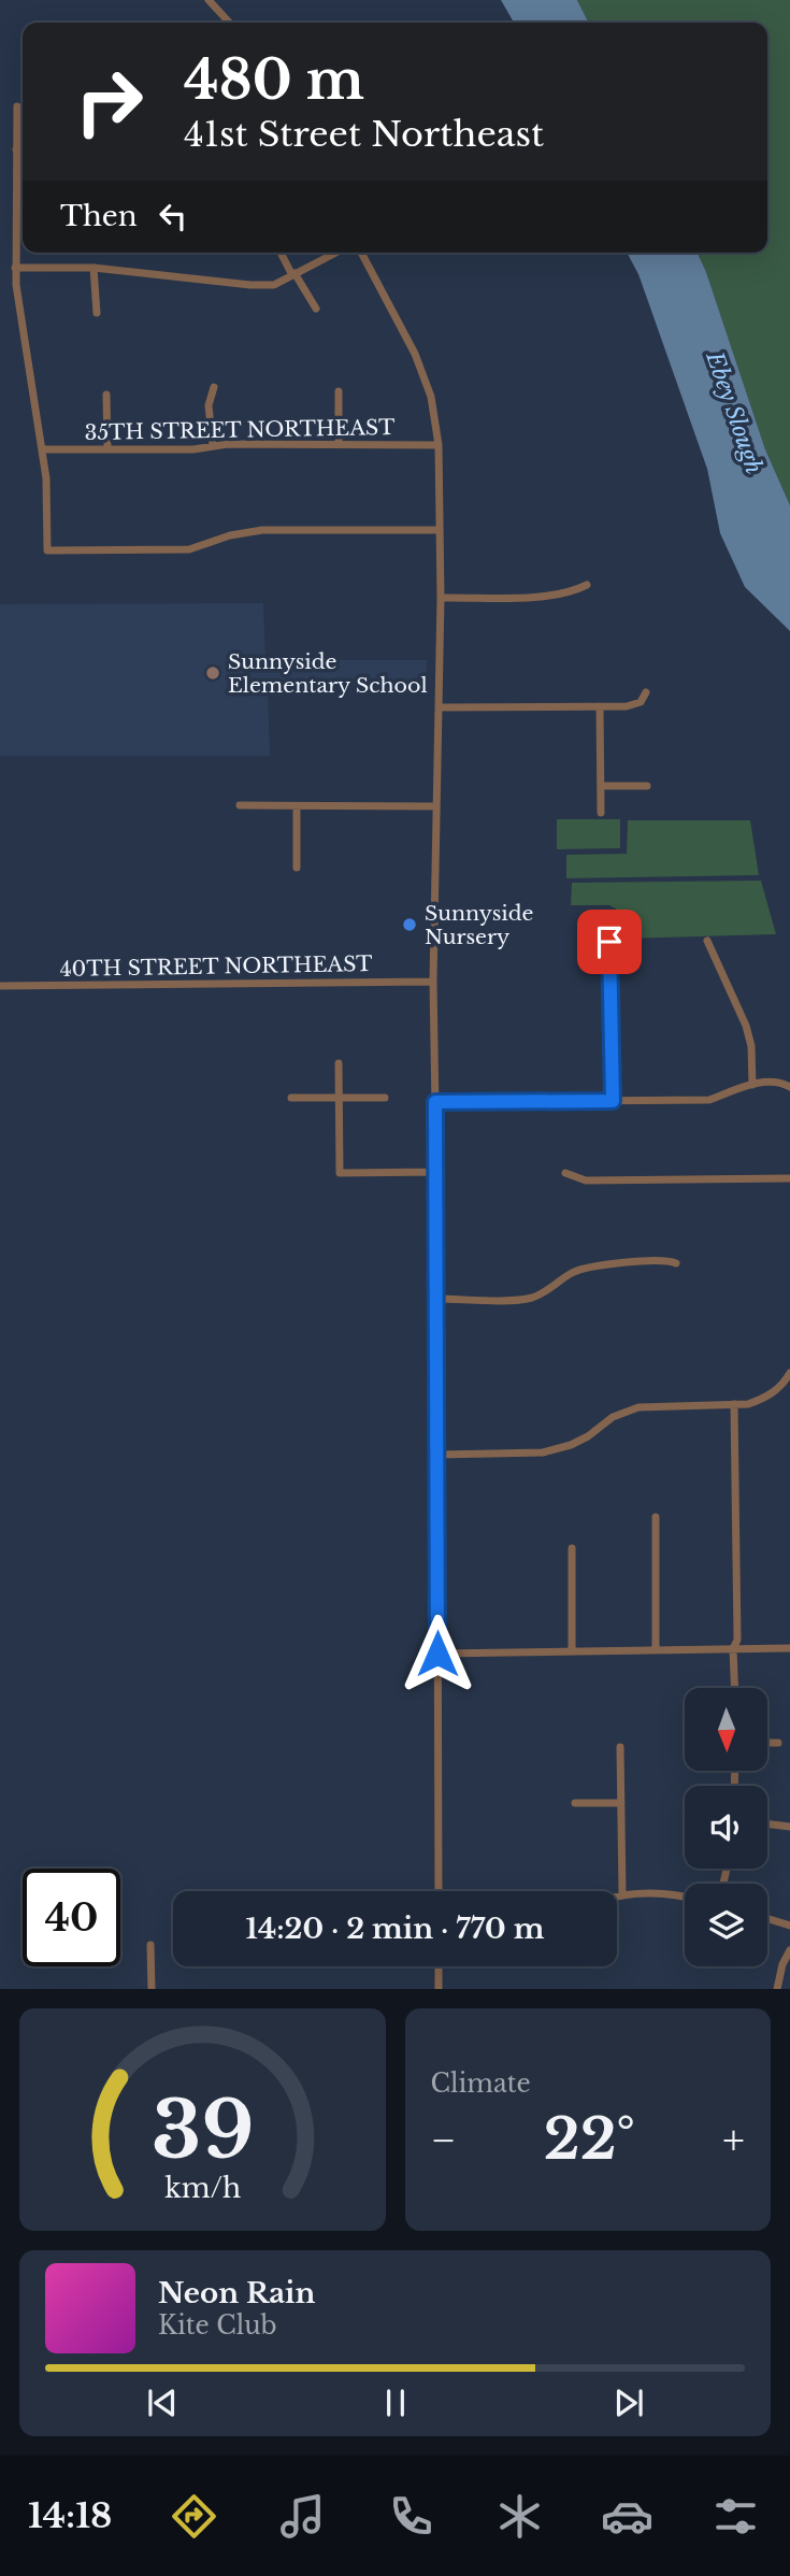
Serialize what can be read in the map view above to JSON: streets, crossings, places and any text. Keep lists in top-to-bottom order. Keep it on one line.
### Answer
{"streets":{"street":["35TH STREET NORTHEAST","40TH STREET NORTHEAST"]},"water":["Ebey Slough"],"places":["Sunnyside Elementary School","Sunnyside Nursery"],"north":"bottom","page":{"turn":["480 m","41st Street Northeast"],"then":"Then","limit":"40","trip":"14:20 · 2 min · 770 m","tile":"Climate","heat":["−","22°","+"],"song":["Neon Rain","Kite Club"],"tabs":"14:18","gauge":["39","km/h"]}}
